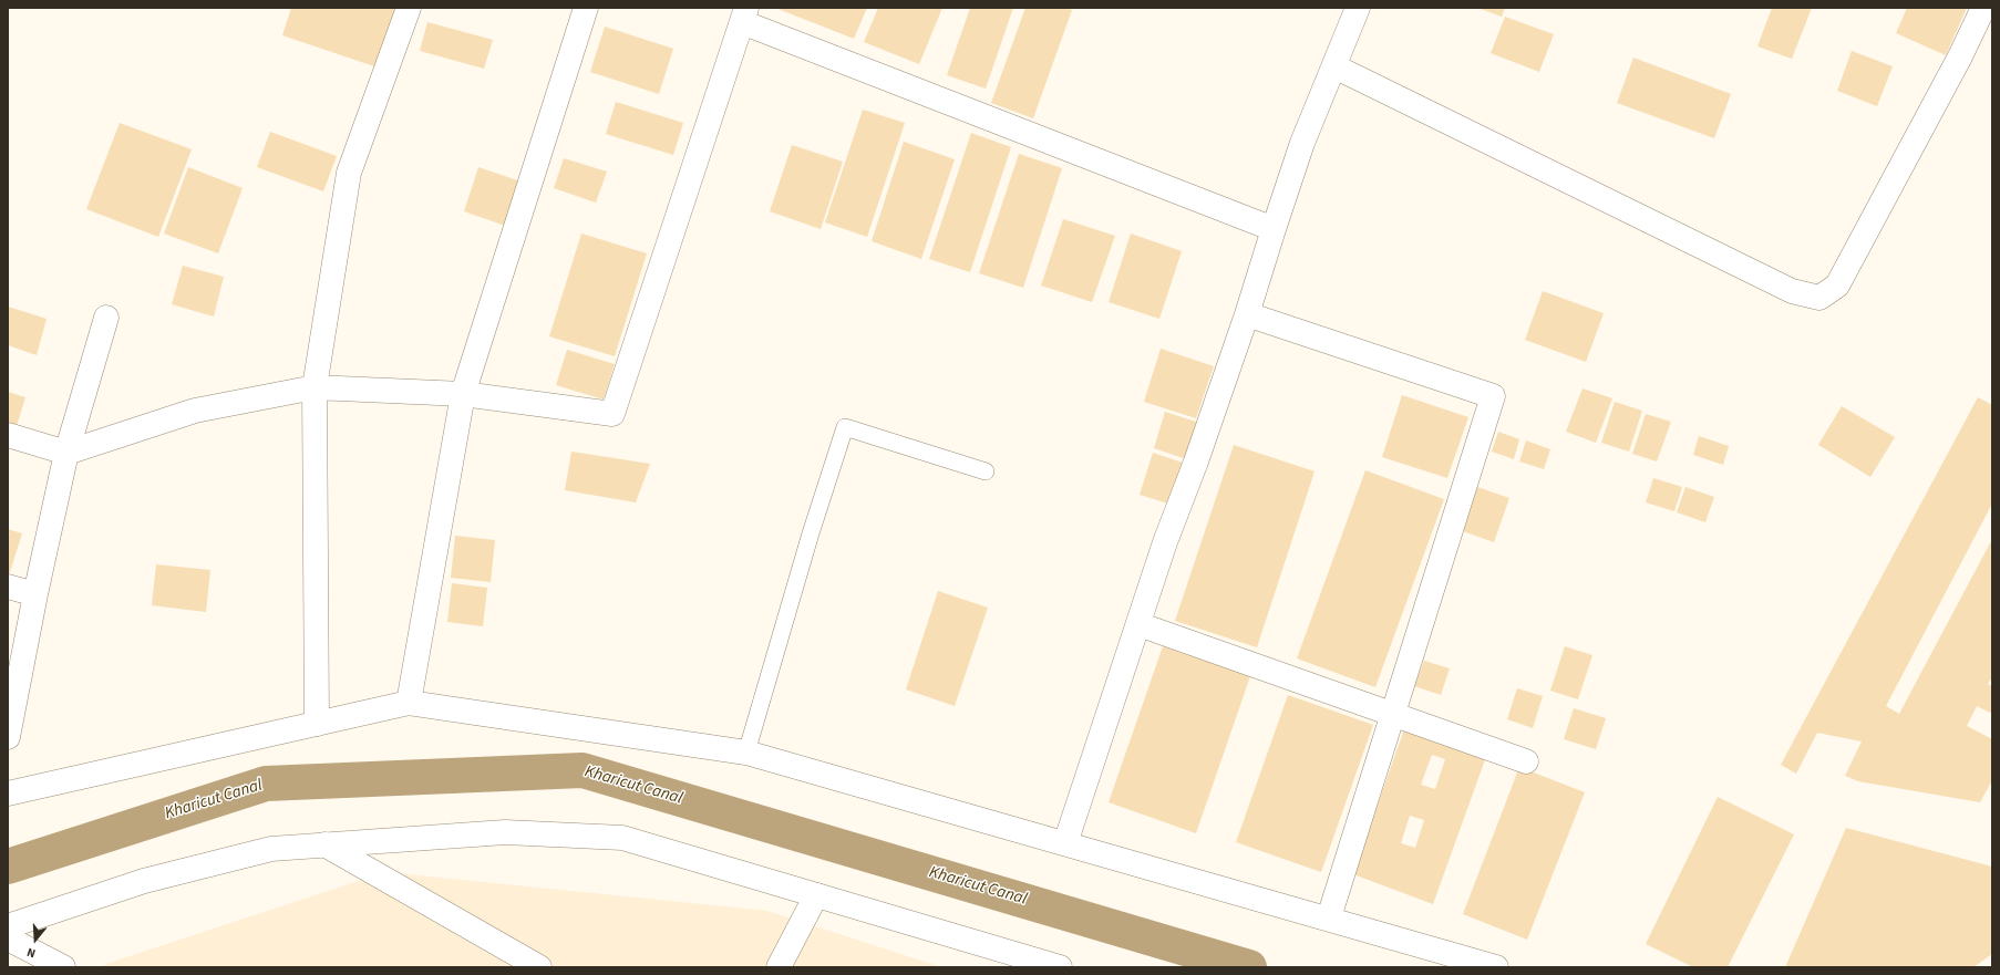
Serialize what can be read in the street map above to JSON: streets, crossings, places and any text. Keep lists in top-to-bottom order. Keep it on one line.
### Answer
{"water":["Kharicut Canal"],"north":"bottom"}
